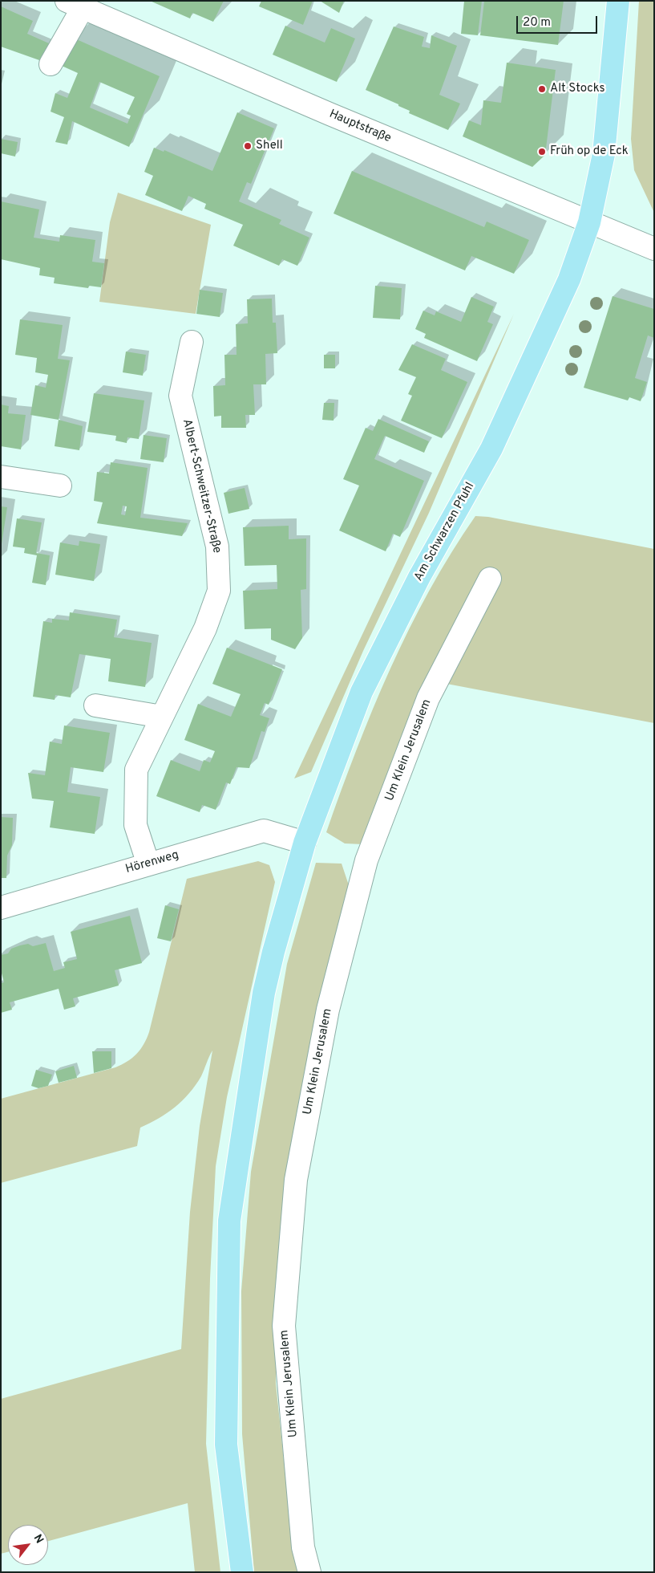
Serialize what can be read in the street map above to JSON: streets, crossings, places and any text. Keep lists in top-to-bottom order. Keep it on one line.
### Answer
{"streets":{"main road":["Am Schwarzen Pfuhl"],"street":["Hauptstraße","Albert-Schweitzer-Straße","Um Klein Jerusalem","Hörenweg"]},"crossings":[["Hauptstraße","Am Schwarzen Pfuhl"],["Albert-Schweitzer-Straße","Hörenweg"],["Am Schwarzen Pfuhl","Hörenweg"]],"places":["Alt Stocks","Shell","Früh op de Eck"],"scale_bar":"20 m","north":"top right"}
